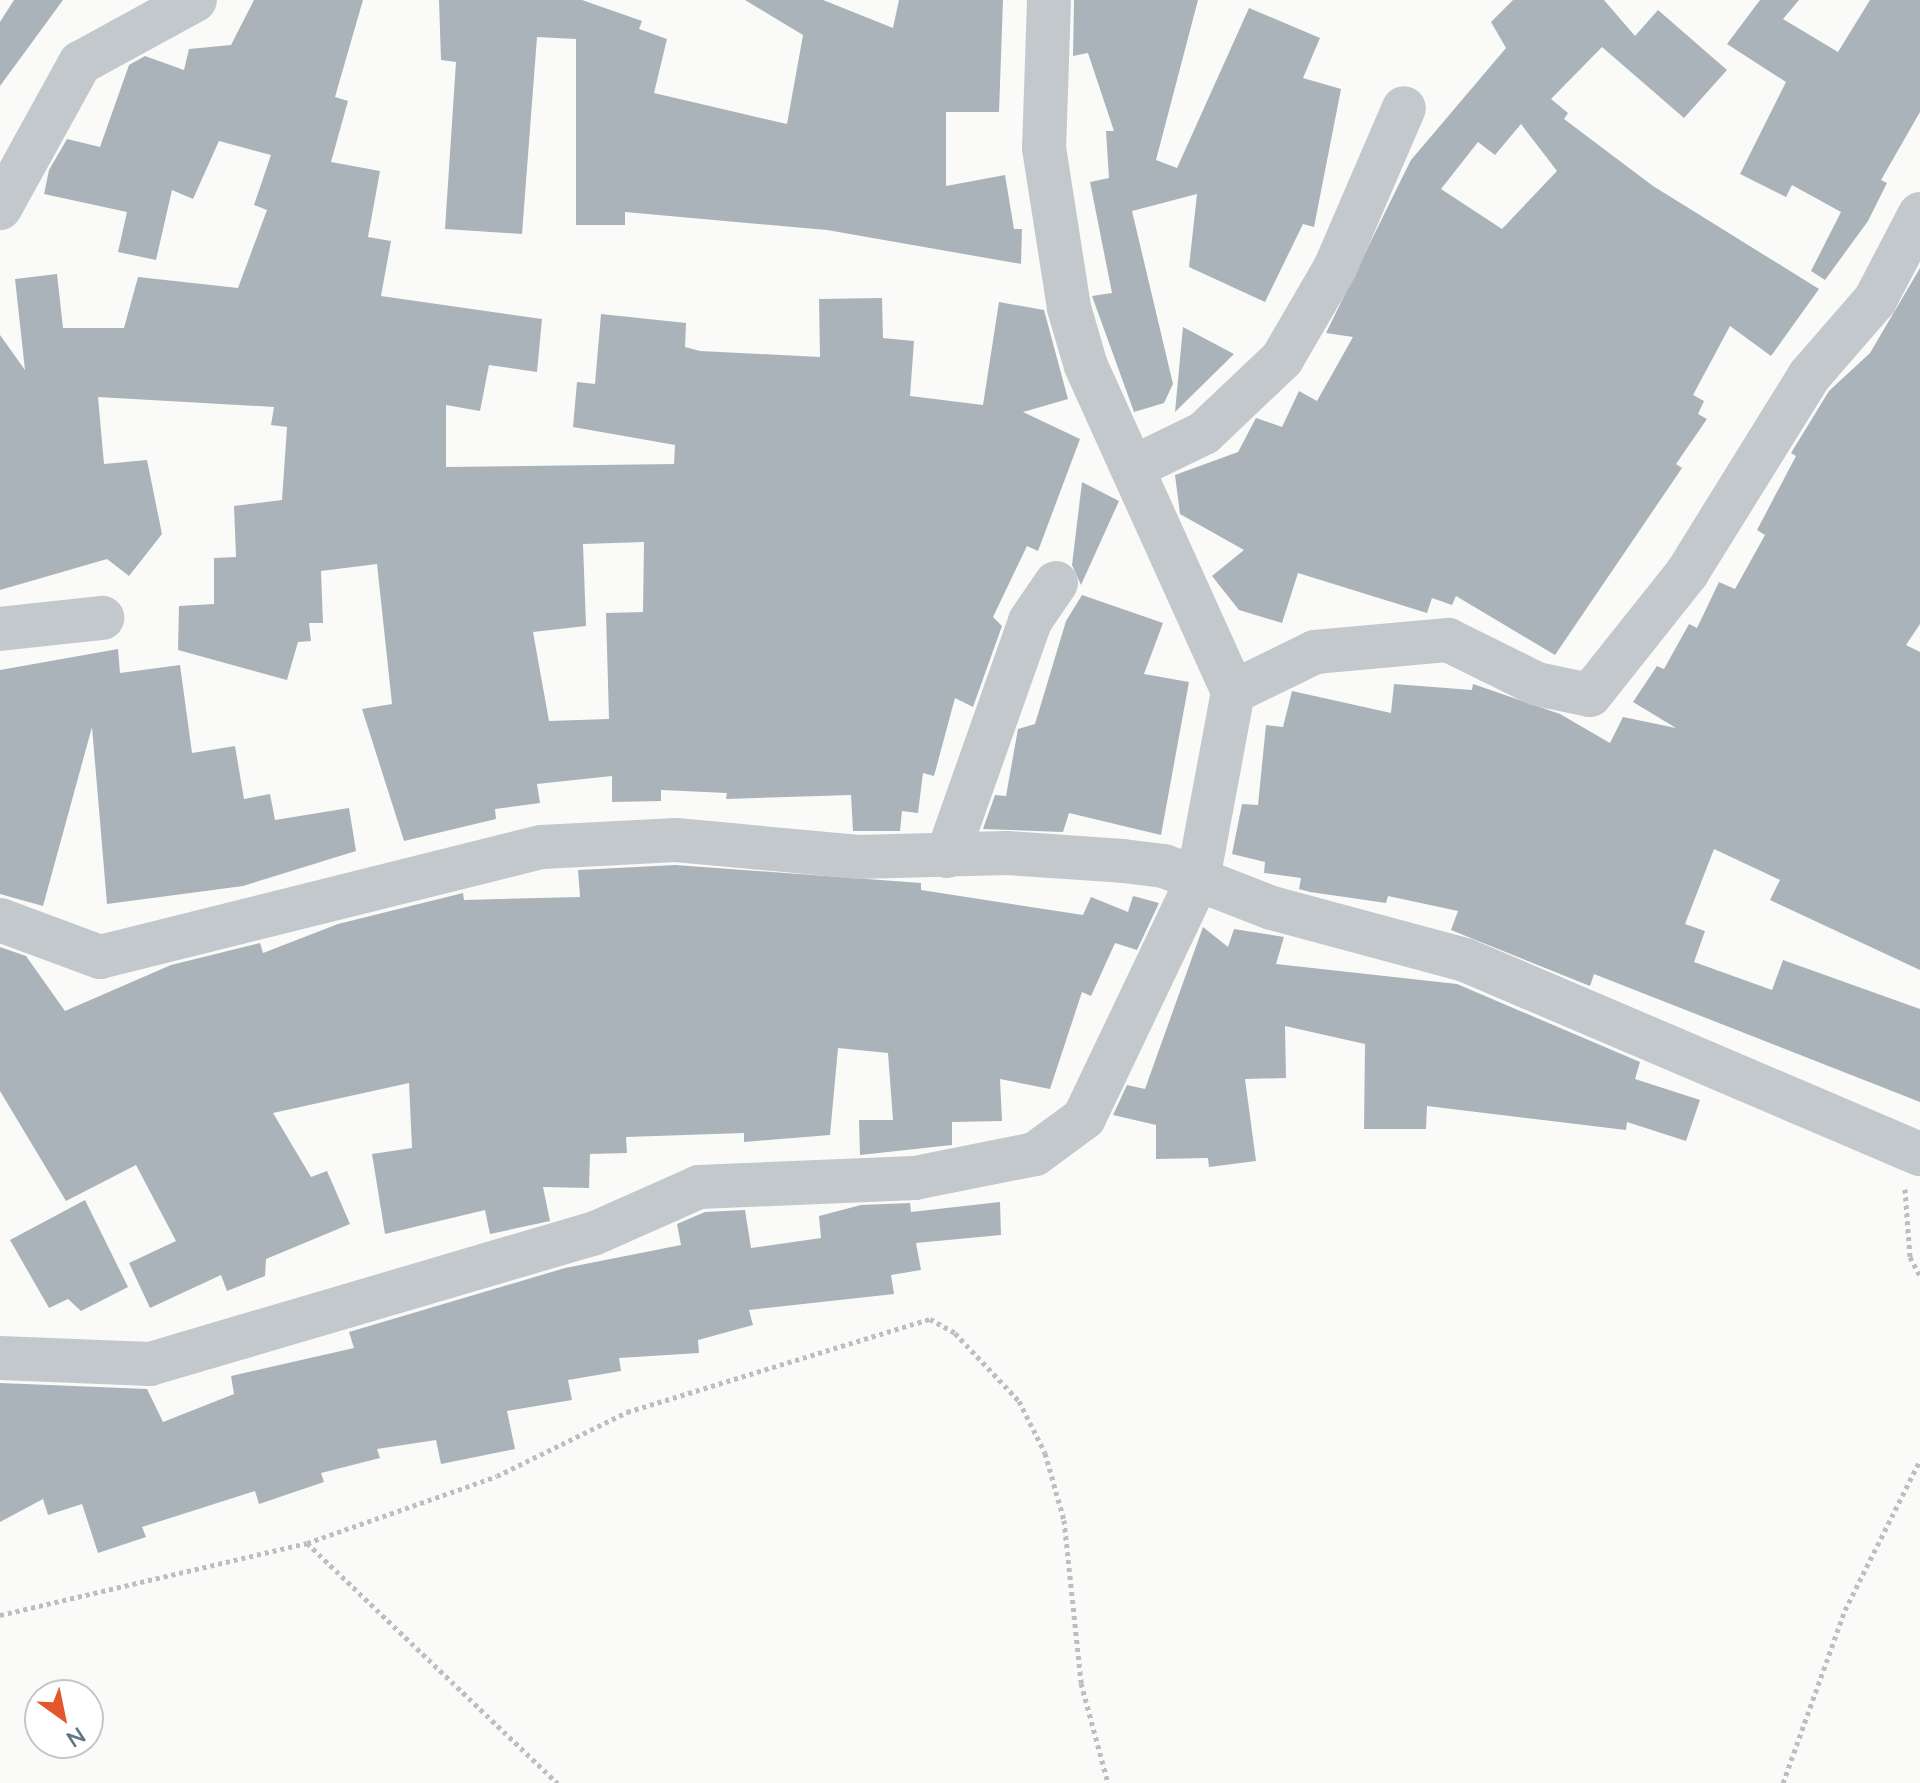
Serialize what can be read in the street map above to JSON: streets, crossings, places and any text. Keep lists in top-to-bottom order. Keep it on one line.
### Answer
{"north":"bottom right"}
